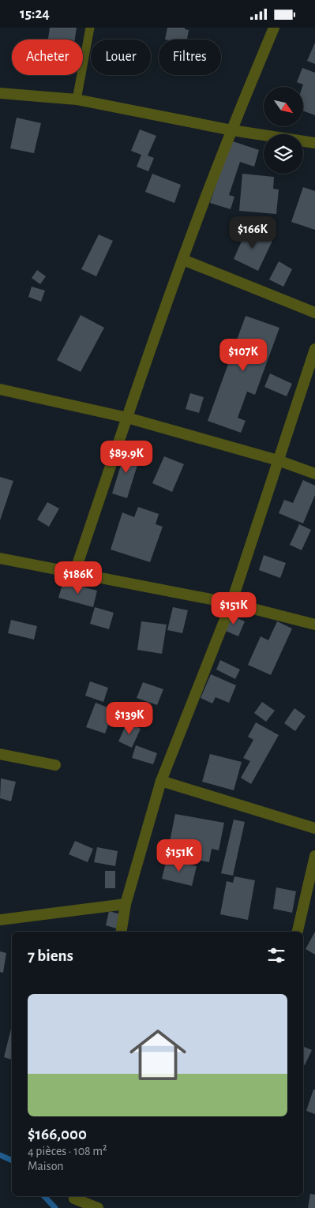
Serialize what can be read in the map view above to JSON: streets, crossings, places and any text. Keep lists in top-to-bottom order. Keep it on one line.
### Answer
{"north":"bottom right","page":{"status":"15:24","chip":["Acheter","Louer","Filtres"],"price":["$166K","$107K","$89.9K","$186K","$151K","$139K","$151K"],"heading":"7 biens","list":[{"name":"$166,000","note":"4 pièces · 108 m² · Maison"}]}}
